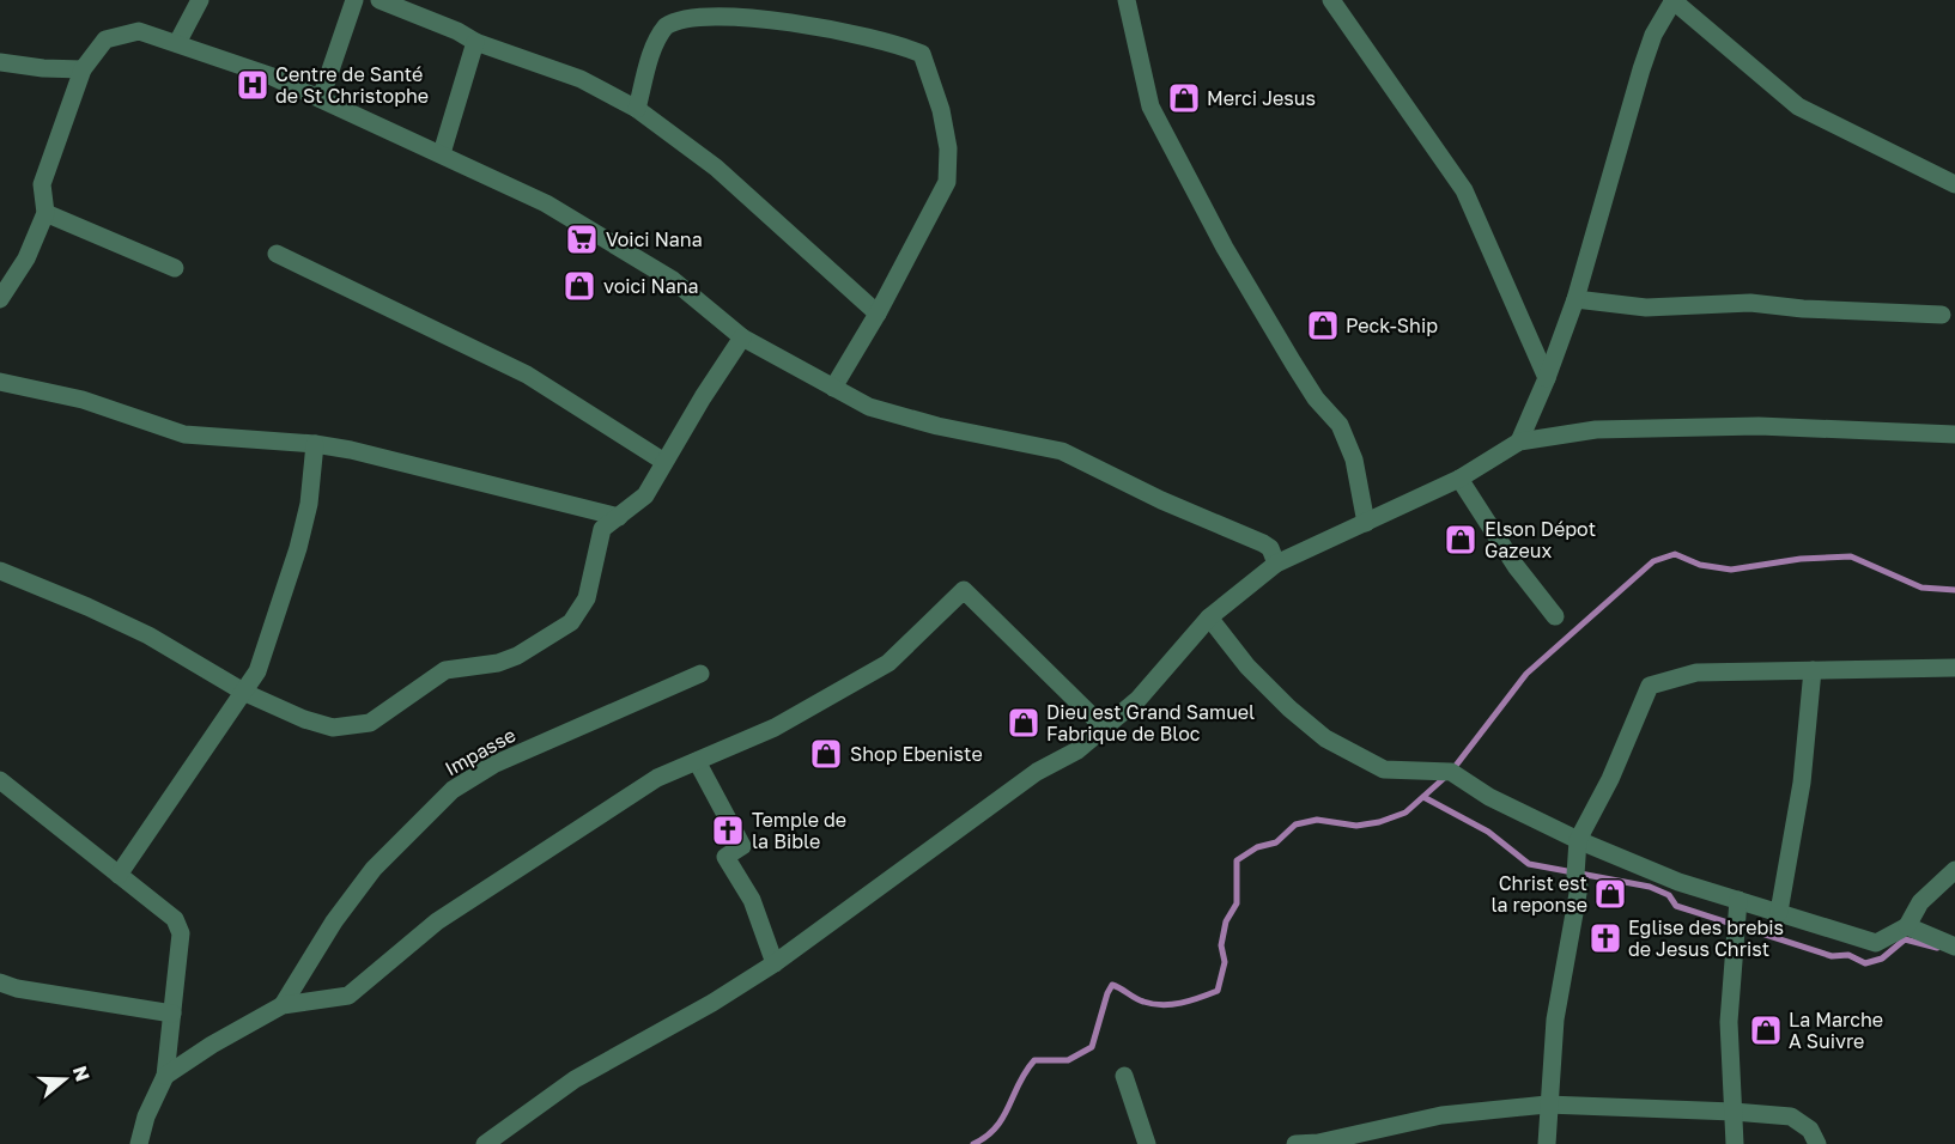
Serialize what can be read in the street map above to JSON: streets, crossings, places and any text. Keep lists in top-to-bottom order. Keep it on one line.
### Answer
{"streets":{"street":["Impasse"]},"places":{"hospital":["Centre de Santé de St Christophe"],"shop":["Merci Jesus","voici Nana","Peck-Ship","Elson Dépot Gazeux","Dieu est Grand Samuel Fabrique de Bloc","Shop Ebeniste","Christ est la reponse","La Marche A Suivre"],"supermarket":["Voici Nana"],"church":["Temple de la Bible","Eglise des brebis de Jesus Christ"]},"north":"right"}
